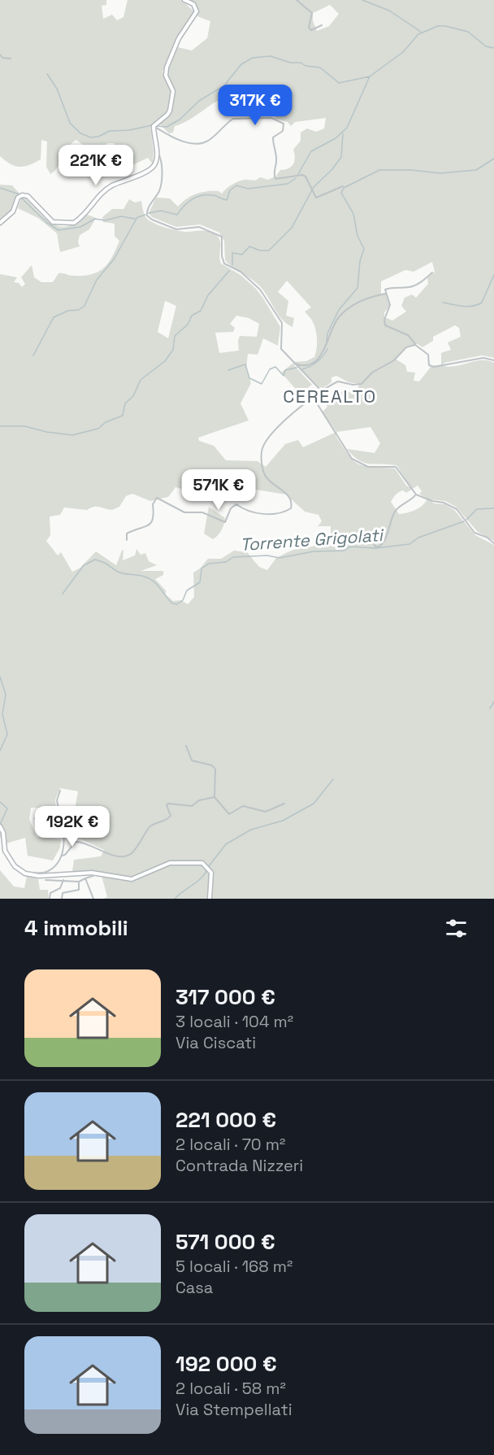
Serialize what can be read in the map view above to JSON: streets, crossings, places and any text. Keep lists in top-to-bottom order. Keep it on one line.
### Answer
{"districts":["CEREALTO"],"water":["Torrente Grigolati"],"page":{"price":["317K €","221K €","571K €","192K €"],"heading":"4 immobili","list":[{"name":"317 000 €","note":"3 locali · 104 m² · Via Ciscati"},{"name":"221 000 €","note":"2 locali · 70 m² · Contrada Nizzeri"},{"name":"571 000 €","note":"5 locali · 168 m² · Casa"},{"name":"192 000 €","note":"2 locali · 58 m² · Via Stempellati"}]}}
